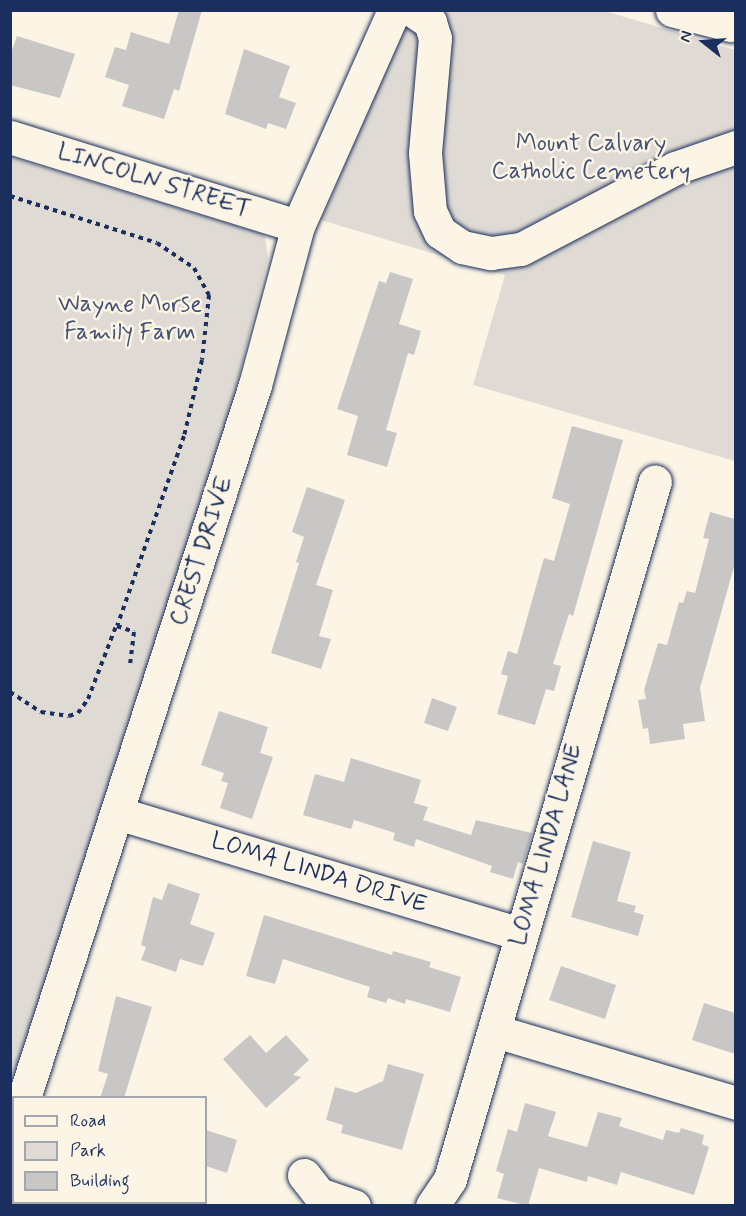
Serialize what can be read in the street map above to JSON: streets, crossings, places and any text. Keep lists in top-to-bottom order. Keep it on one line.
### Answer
{"streets":{"street":["LINCOLN STREET","CREST DRIVE","LOMA LINDA LANE","LOMA LINDA DRIVE"]},"crossings":[["LINCOLN STREET","CREST DRIVE"],["CREST DRIVE","LOMA LINDA DRIVE"],["LOMA LINDA LANE","LOMA LINDA DRIVE"]],"parks":["Mount Calvary Catholic Cemetery","Wayne Morse Family Farm"],"legend":["Road","Park","Building"],"north":"left"}
